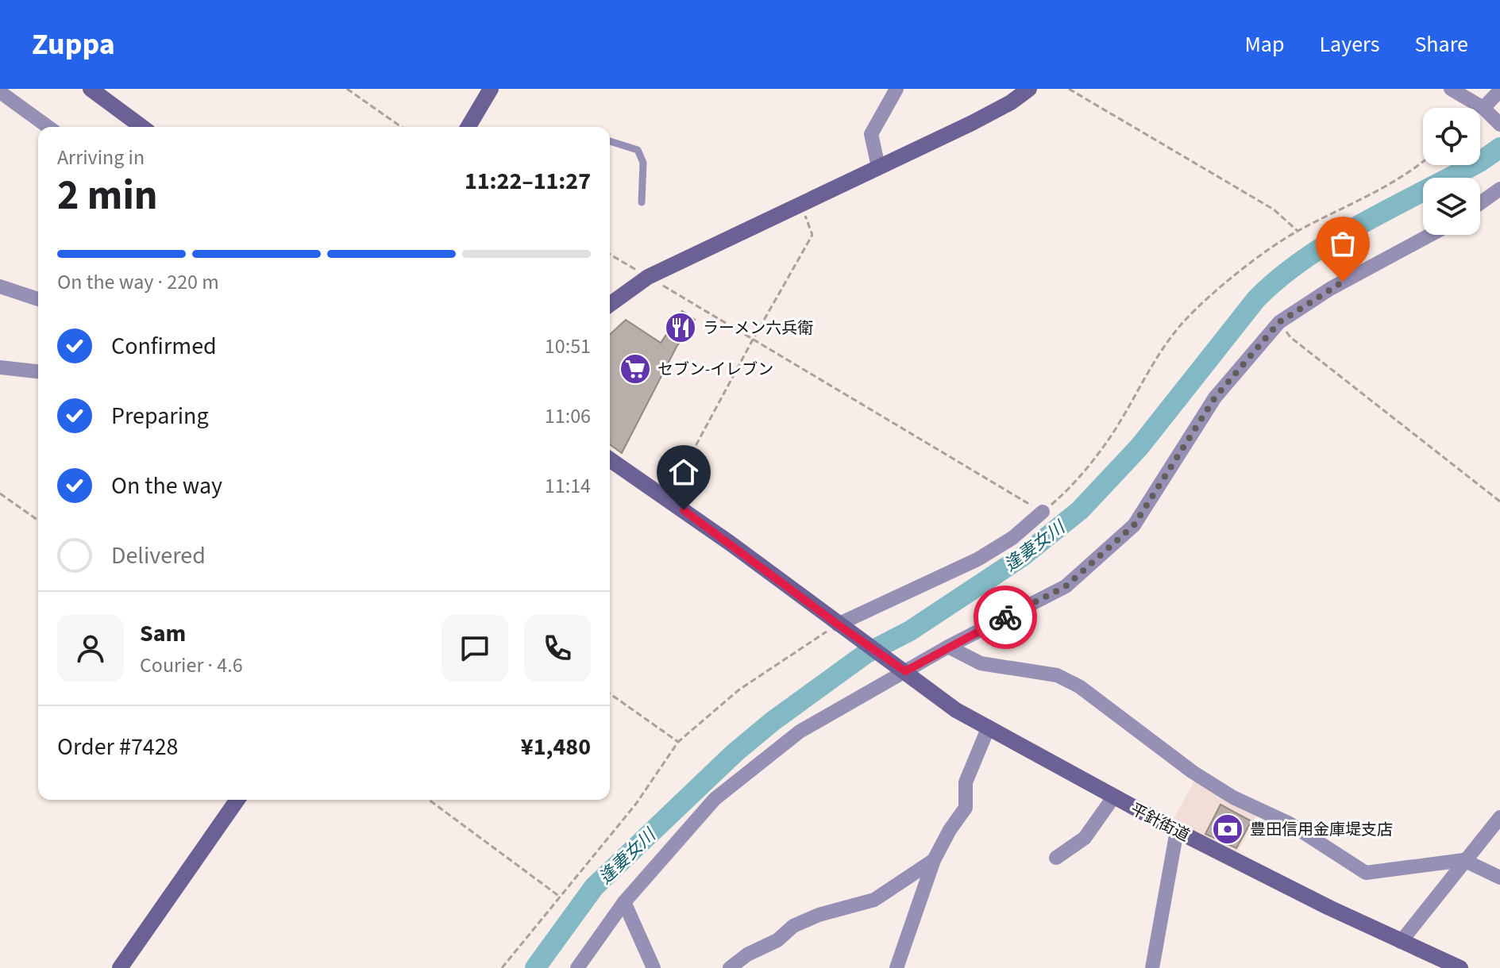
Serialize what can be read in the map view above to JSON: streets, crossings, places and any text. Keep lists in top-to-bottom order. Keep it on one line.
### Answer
{"streets":{"street":["平針街道"]},"water":["逢妻女川"],"places":{"restaurant":["ラーメン六兵衛"],"supermarket":["セブン-イレブン"],"bank":["豊田信用金庫堤支店"]},"page":{"header":"Zuppa","nav":["Map","Layers","Share"],"heading":["2 min","Arriving in","11:22–11:27"],"panel":["Sam","Courier · 4.6","Order #7428","¥1,480"],"bar":"On the way · 220 m","list":[["Confirmed","10:51"],["Preparing","11:06"],["On the way","11:14"],"Delivered"]}}
